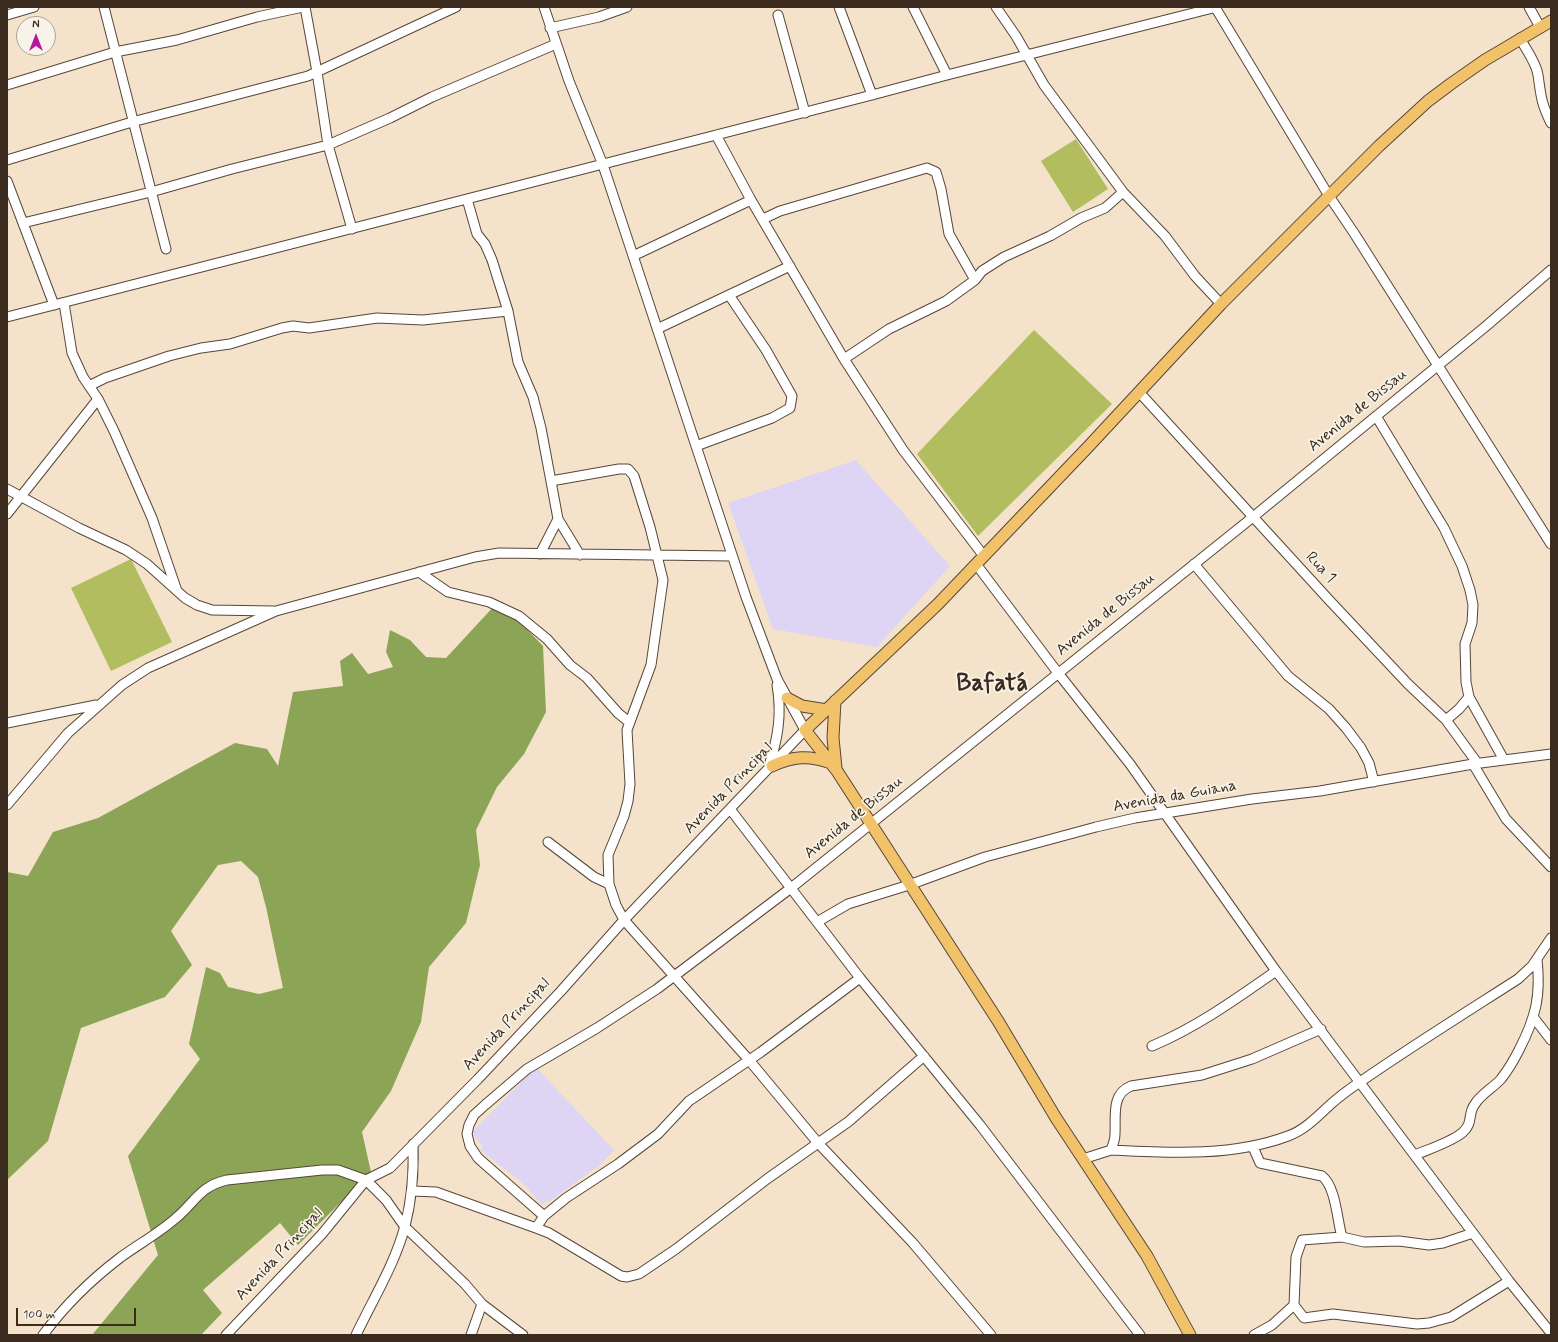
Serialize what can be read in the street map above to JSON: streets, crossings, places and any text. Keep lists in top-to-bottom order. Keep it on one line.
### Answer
{"streets":{"street":["Avenida de Bissau","Rua 1","Avenida Principal","Avenida da Guiana"]},"crossings":[["Avenida de Bissau","Rua 1"],["Rua 1","Avenida da Guiana"]],"districts":["Bafatá"],"scale_bar":"100 m","north":"top"}
